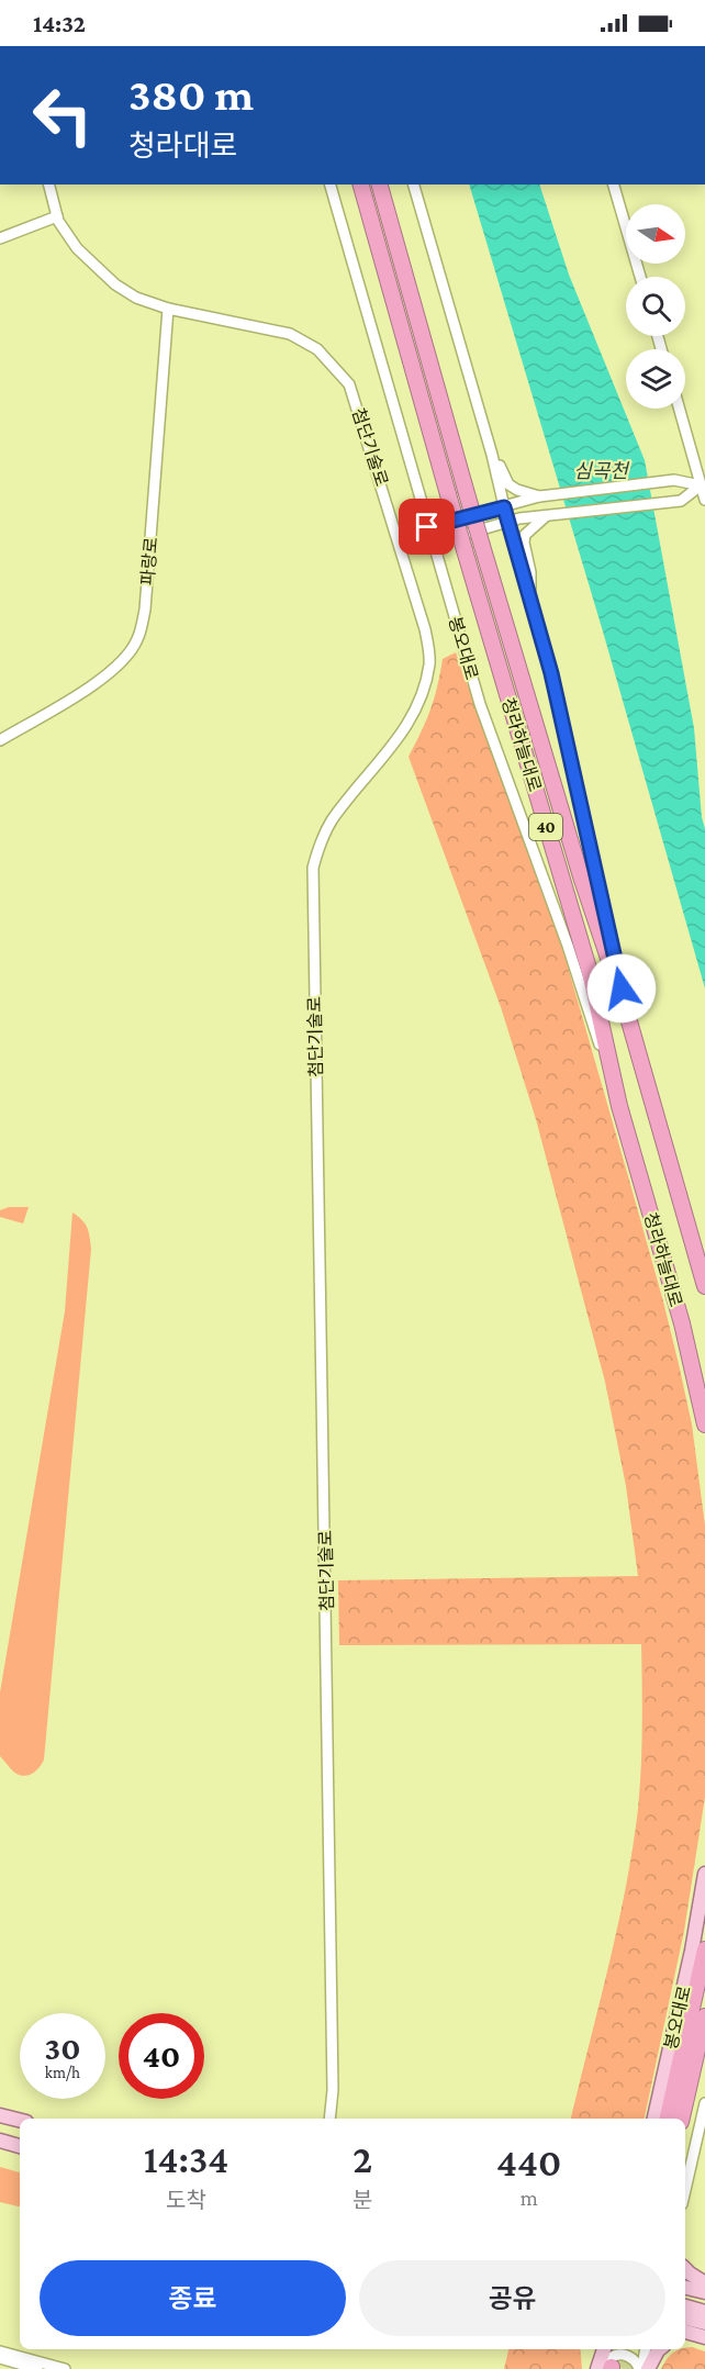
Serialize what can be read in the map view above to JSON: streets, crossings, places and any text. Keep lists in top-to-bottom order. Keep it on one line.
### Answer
{"streets":{"highway":["청라하늘대로","40"],"main road":["봉오대로"],"street":["첨단기술로","파랑로"]},"crossings":[["첨단기술로","파랑로"],["봉오대로","청라하늘대로"],["청라하늘대로","40"]],"water":["심곡천"],"north":"right","page":{"status":"14:32","turn":["380 m","청라대로"],"speed":"30 km/h","limit":"40","eta":["14:34","도착","2","분","440","m"],"buttons":["종료","공유"]}}
